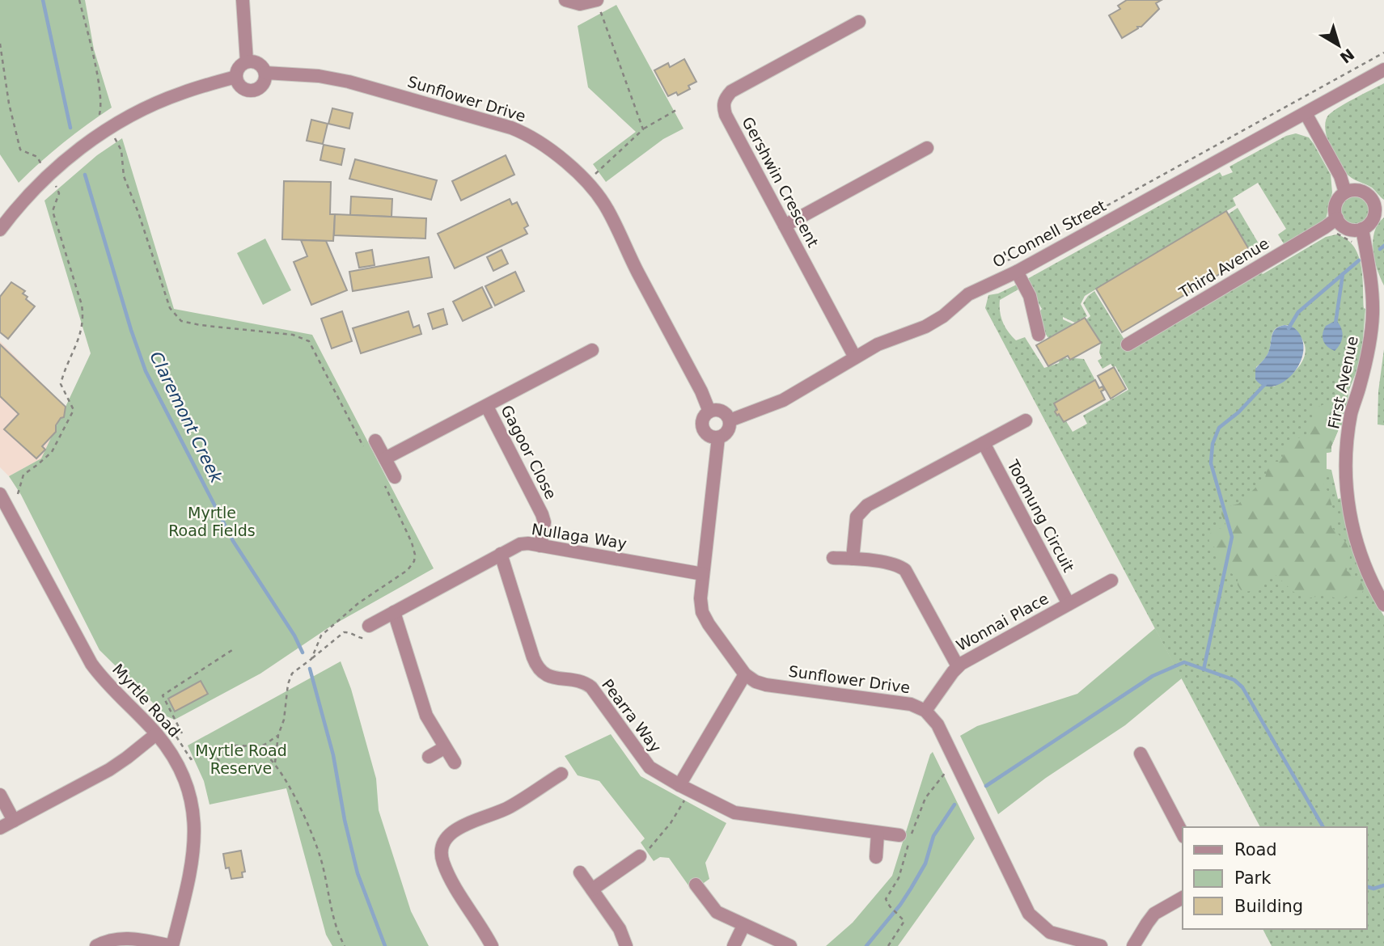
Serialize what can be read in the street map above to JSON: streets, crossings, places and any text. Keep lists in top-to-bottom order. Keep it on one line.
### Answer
{"streets":{"street":["Sunflower Drive","Gershwin Crescent","O'Connell Street","Third Avenue","First Avenue","Gagoor Close","Toomung Circuit","Nullaga Way","Wonnai Place","Myrtle Road","Pearra Way"]},"crossings":[["Sunflower Drive","O'Connell Street"],["Sunflower Drive","Wonnai Place"],["Gershwin Crescent","O'Connell Street"],["Third Avenue","First Avenue"],["Gagoor Close","Nullaga Way"],["Toomung Circuit","Wonnai Place"],["Nullaga Way","Pearra Way"]],"water":["Claremont Creek"],"parks":["Myrtle Road Fields","Myrtle Road Reserve"],"legend":["Road","Park","Building"],"north":"bottom right"}
